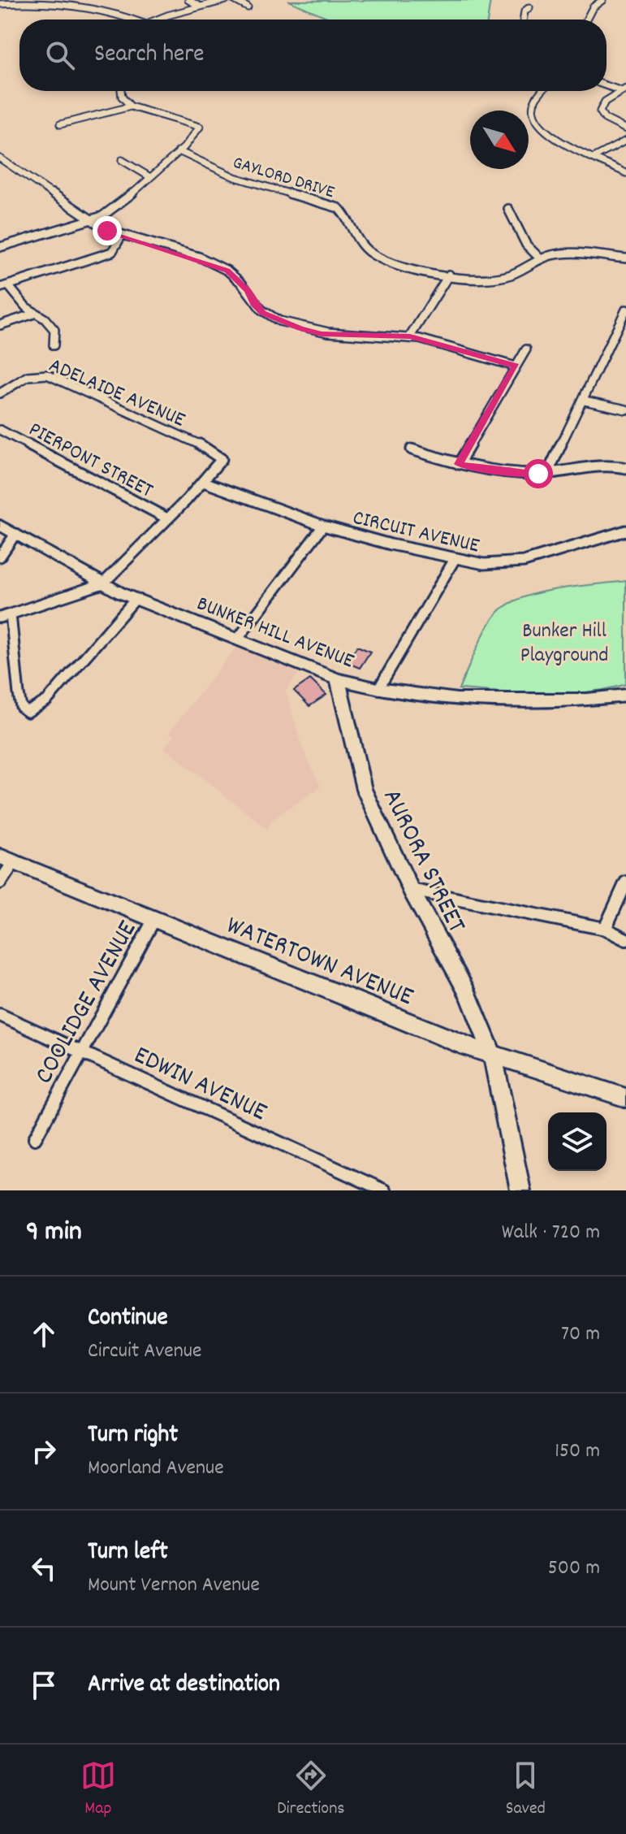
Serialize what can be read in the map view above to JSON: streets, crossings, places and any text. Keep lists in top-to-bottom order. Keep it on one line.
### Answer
{"streets":{"main road":["BUNKER HILL AVENUE","AURORA STREET","WATERTOWN AVENUE"],"street":["GAYLORD DRIVE","ADELAIDE AVENUE","PIERPONT STREET","CIRCUIT AVENUE","COOLIDGE AVENUE","EDWIN AVENUE"]},"crossings":[["ADELAIDE AVENUE","CIRCUIT AVENUE"],["BUNKER HILL AVENUE","AURORA STREET"],["AURORA STREET","WATERTOWN AVENUE"],["WATERTOWN AVENUE","COOLIDGE AVENUE"],["COOLIDGE AVENUE","EDWIN AVENUE"]],"parks":["Bunker Hill Playground"],"north":"bottom right","page":{"search":"Search here","heading":["9 min","Walk · 720 m"],"list":[["Continue","Circuit Avenue","70 m"],["Turn right","Moorland Avenue","150 m"],["Turn left","Mount Vernon Avenue","500 m"],"Arrive at destination"],"nav":["Map","Directions","Saved"]}}
